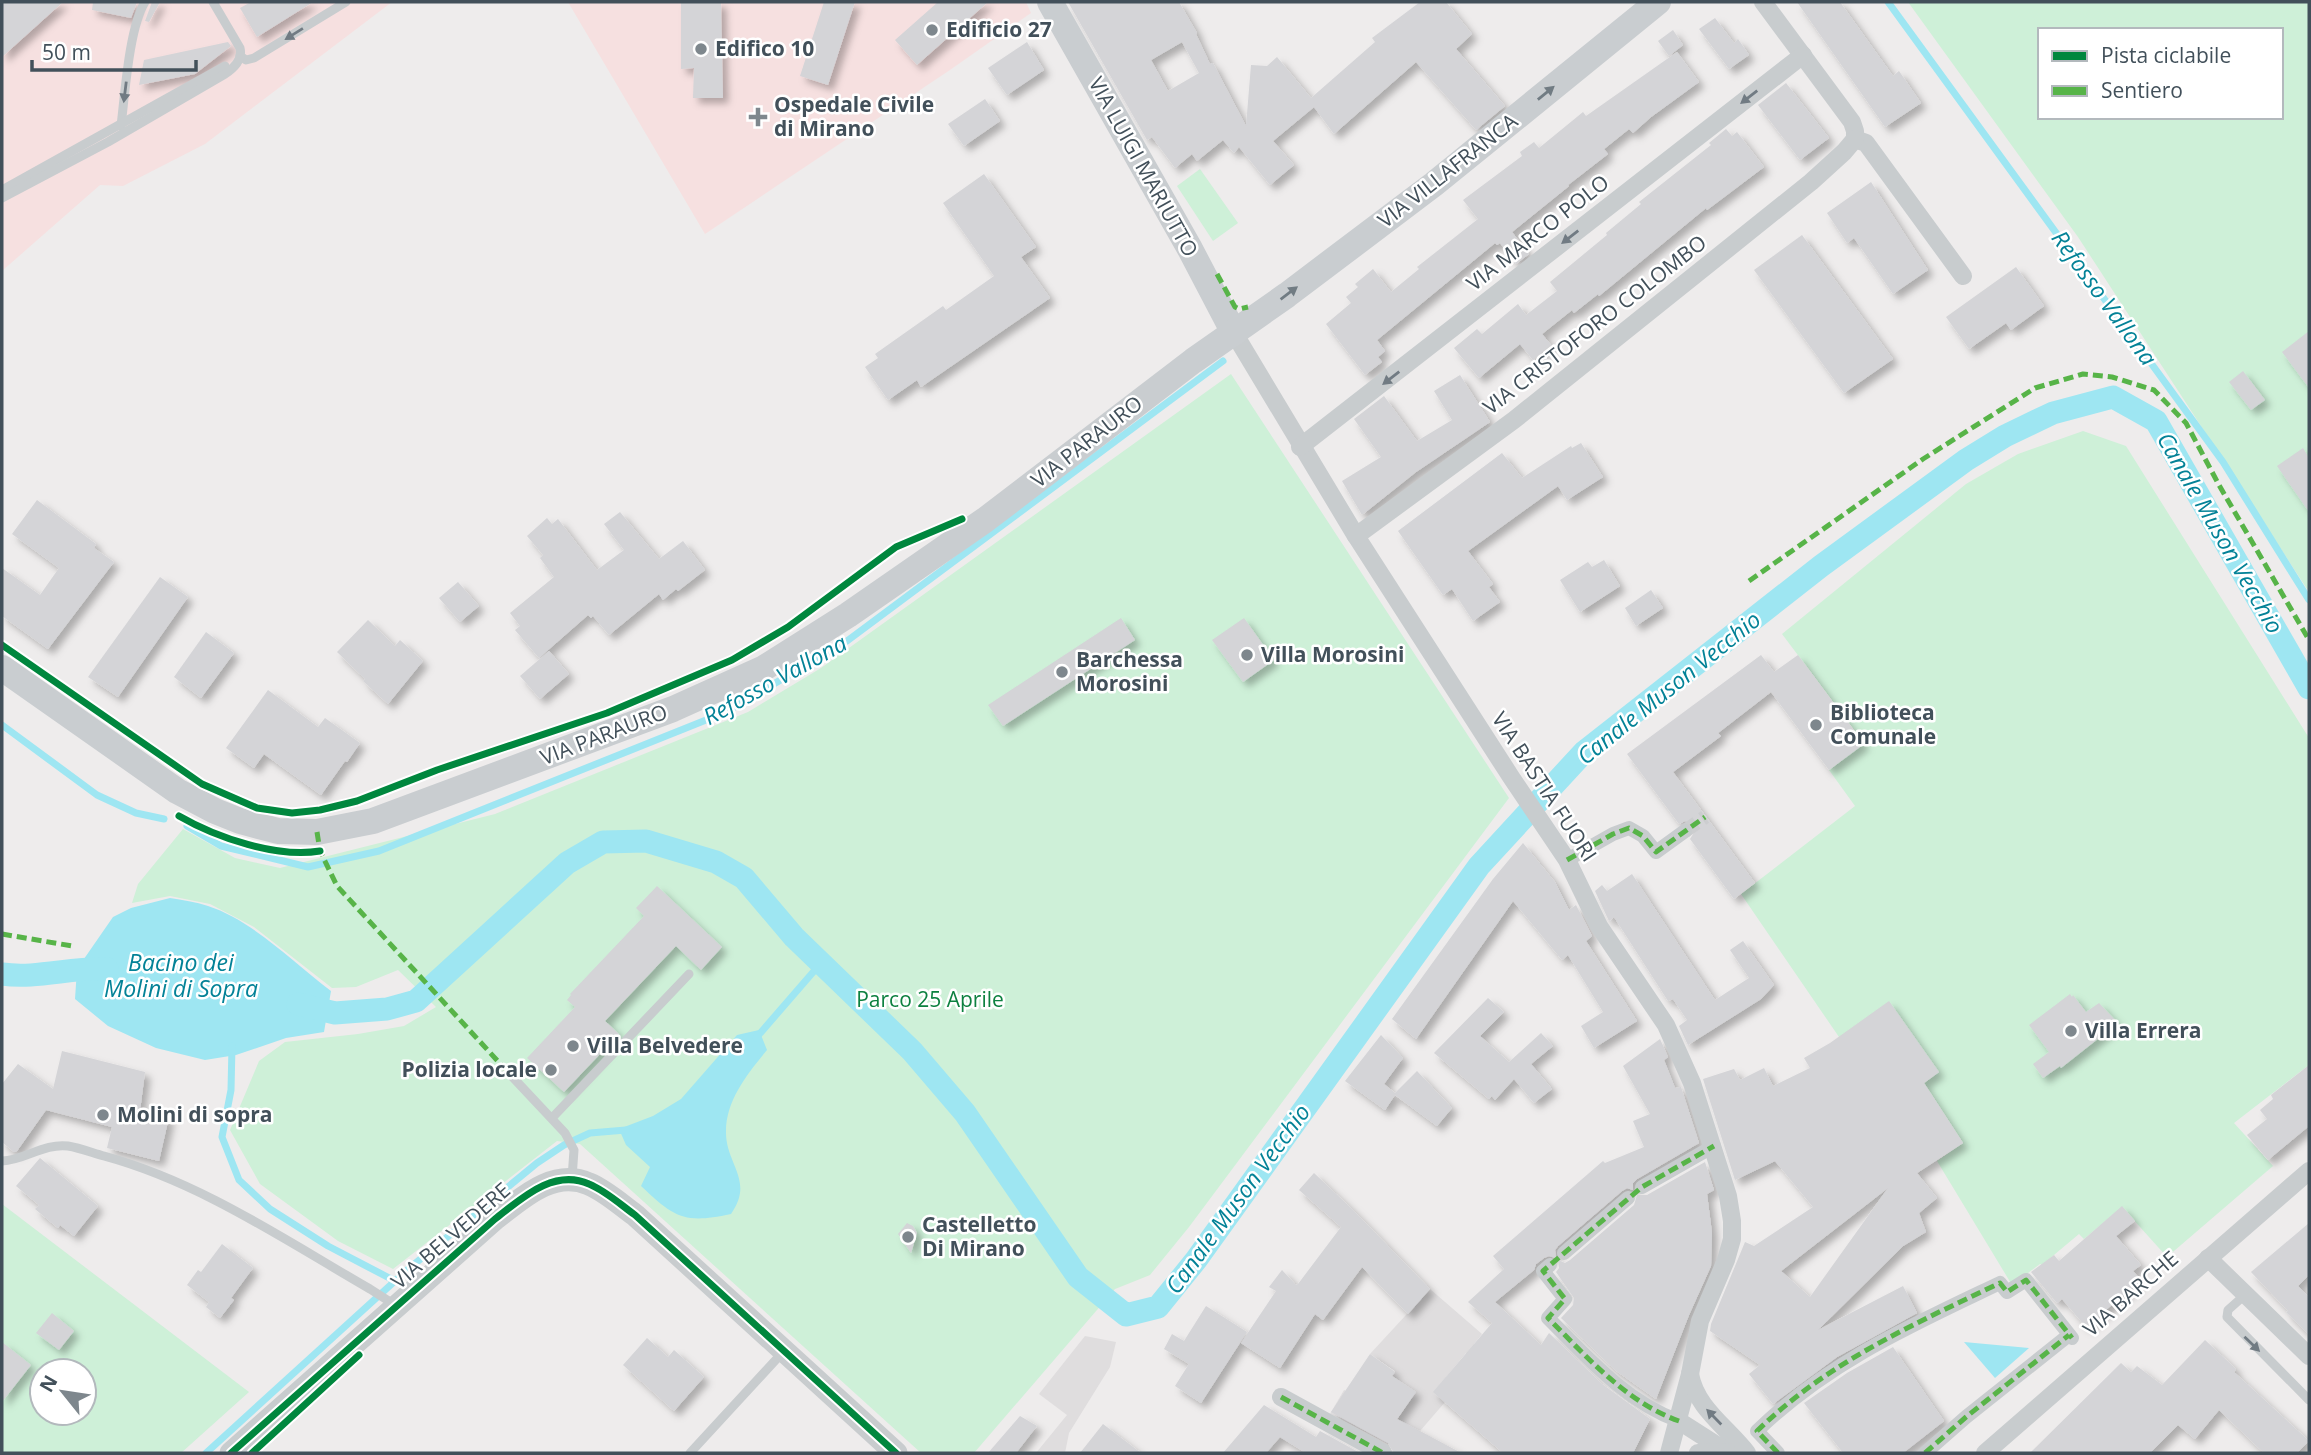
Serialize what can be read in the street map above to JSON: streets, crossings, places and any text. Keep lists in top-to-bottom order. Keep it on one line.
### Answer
{"streets":{"main road":["VIA LUIGI MARIUTTO","VIA VILLAFRANCA","VIA PARAURO"],"street":["VIA MARCO POLO","VIA CRISTOFORO COLOMBO","VIA BASTIA FUORI","VIA BELVEDERE","VIA BARCHE"]},"crossings":[["VIA LUIGI MARIUTTO","VIA VILLAFRANCA"],["VIA LUIGI MARIUTTO","VIA PARAURO"],["VIA LUIGI MARIUTTO","VIA BASTIA FUORI"],["VIA VILLAFRANCA","VIA PARAURO"],["VIA VILLAFRANCA","VIA BASTIA FUORI"],["VIA MARCO POLO","VIA BASTIA FUORI"],["VIA CRISTOFORO COLOMBO","VIA BASTIA FUORI"],["VIA PARAURO","VIA BASTIA FUORI"]],"one_way":["VIA VILLAFRANCA","VIA MARCO POLO"],"water":["Refosso Vallona","Canale Muson Vecchio","Bacino dei Molini di Sopra"],"parks":["Parco 25 Aprile"],"places":{"other":["Edificio 27","Edifico 10","Villa Morosini","Barchessa Morosini","Biblioteca Comunale","Villa Errera","Villa Belvedere","Polizia locale","Molini di sopra","Castelletto Di Mirano"],"health":["Ospedale Civile di Mirano"]},"legend":["Pista ciclabile","Sentiero"],"scale_bar":"50 m","north":"top left"}
